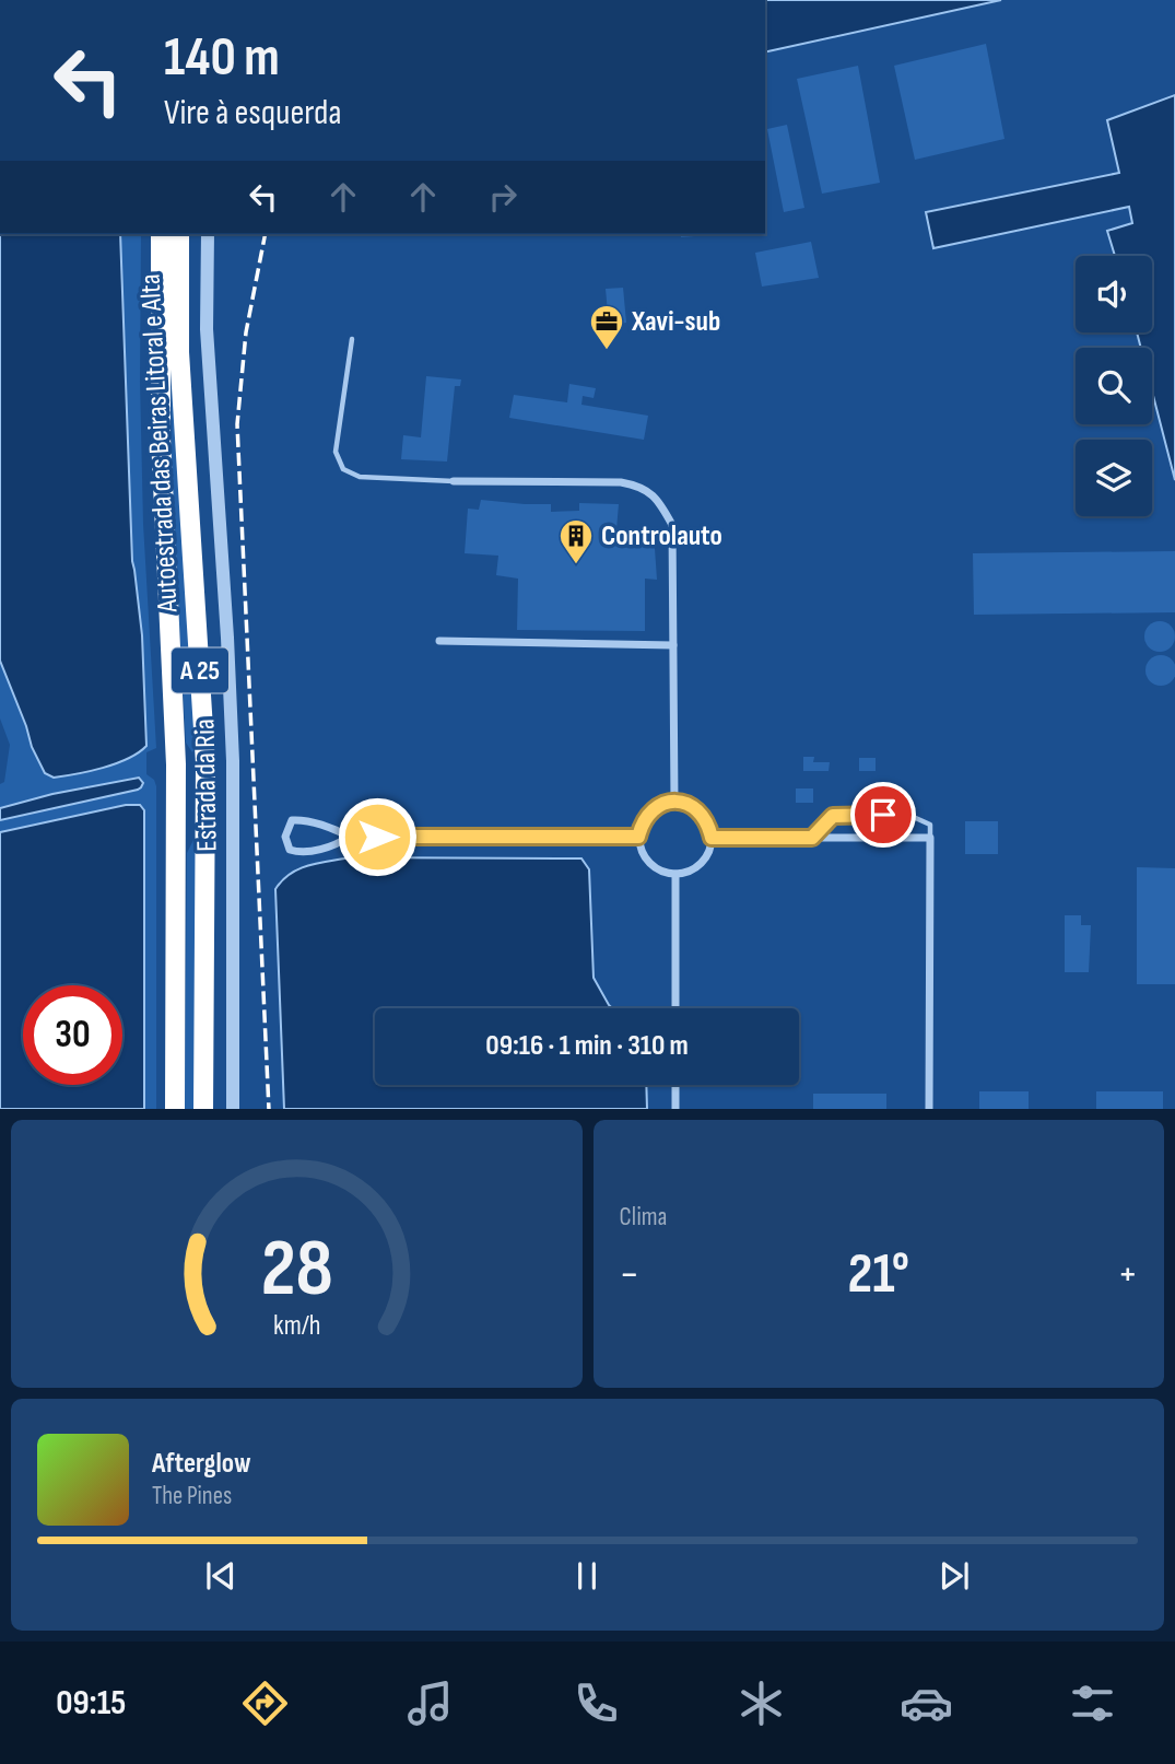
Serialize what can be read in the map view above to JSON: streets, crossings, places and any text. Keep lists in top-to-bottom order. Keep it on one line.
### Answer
{"streets":{"highway":["Autoestrada das Beiras Litoral e Alta","A 25"],"street":["Estrada da Ria"]},"places":{"office":["Xavi-sub"],"building":["Controlauto"]},"page":{"turn":["140 m","Vire à esquerda"],"limit":"30","trip":"09:16 · 1 min · 310 m","tile":"Clima","heat":["−","21°","+"],"song":["Afterglow","The Pines"],"tabs":"09:15","gauge":["28","km/h"]}}
